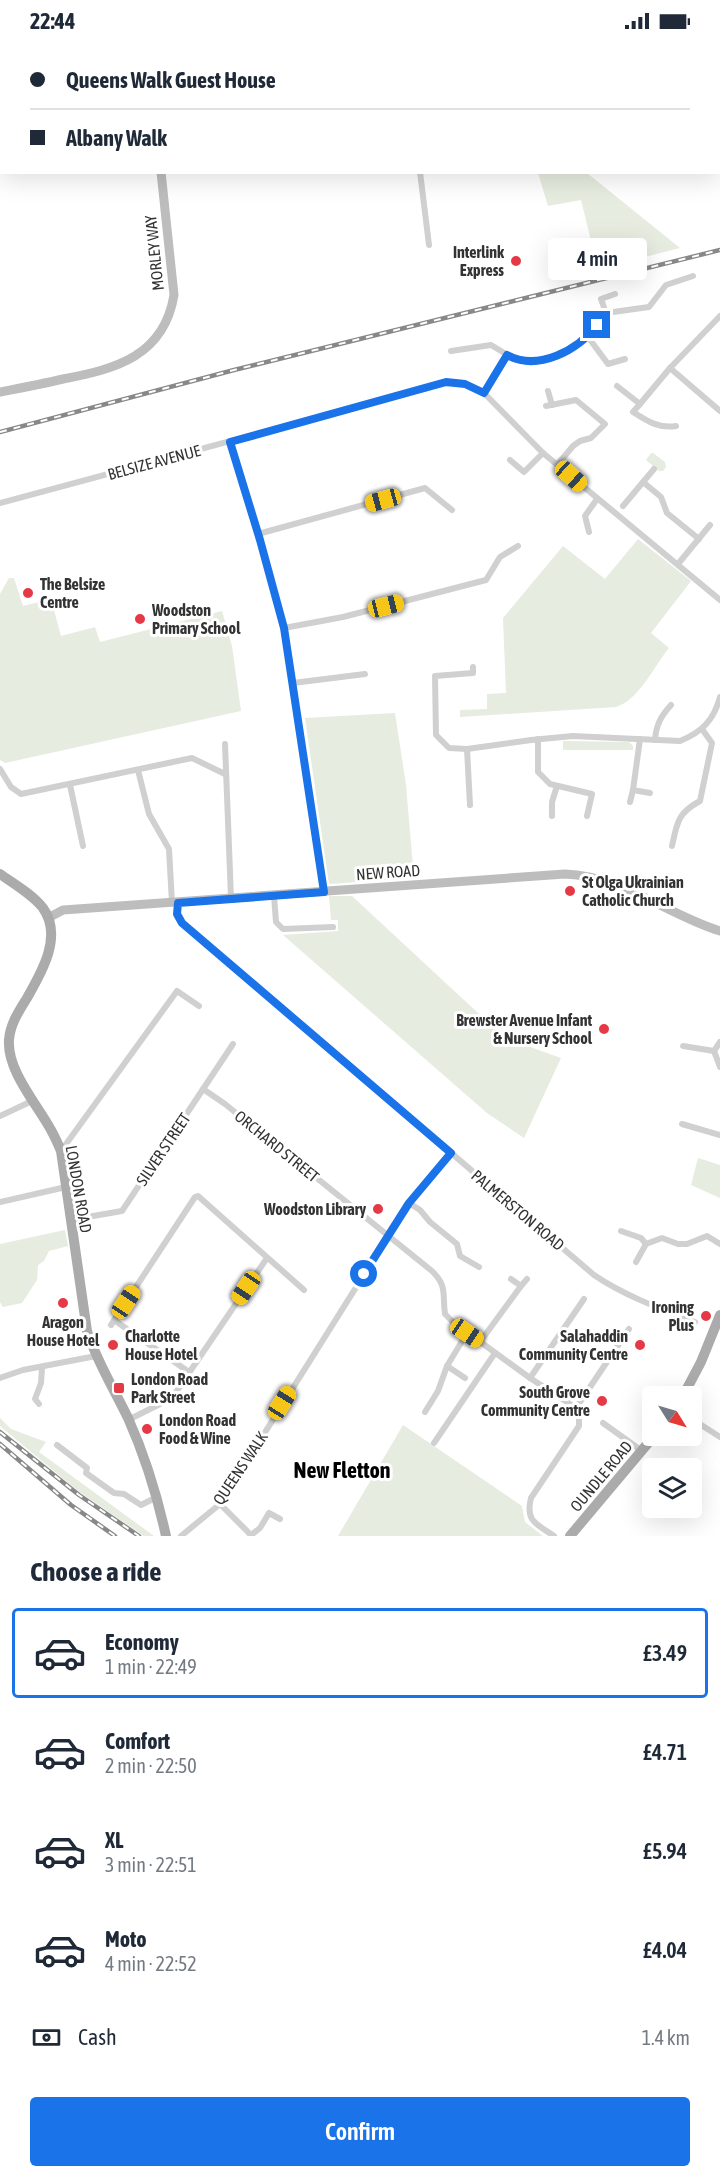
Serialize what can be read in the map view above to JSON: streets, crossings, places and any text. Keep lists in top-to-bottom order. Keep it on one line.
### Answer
{"streets":{"main road":["LONDON ROAD","OUNDLE ROAD"],"street":["MORLEY WAY","BELSIZE AVENUE","NEW ROAD","ORCHARD STREET","SILVER STREET","PALMERSTON ROAD","QUEENS WALK"]},"crossings":[["NEW ROAD","LONDON ROAD"],["NEW ROAD","PALMERSTON ROAD"],["ORCHARD STREET","SILVER STREET"],["ORCHARD STREET","QUEENS WALK"],["SILVER STREET","LONDON ROAD"],["PALMERSTON ROAD","QUEENS WALK"]],"districts":["New Fletton"],"places":{"other":["Interlink Express","The Belsize Centre","Woodston Primary School","St Olga Ukrainian Catholic Church","Brewster Avenue Infant & Nursery School","Woodston Library","Aragon House Hotel","Ironing Plus","Charlotte House Hotel","Salahaddin Community Centre","South Grove Community Centre","London Road Food & Wine"],"transit":["London Road Park Street"]},"north":"bottom right","page":{"status":"22:44","banner":["Queens Walk Guest House","Albany Walk"],"bubble":"4 min","heading":"Choose a ride","list":[{"name":"Economy","note":"1 min · 22:49","value":"£3.49"},{"name":"Comfort","note":"2 min · 22:50","value":"£4.71"},{"name":"XL","note":"3 min · 22:51","value":"£5.94"},{"name":"Moto","note":"4 min · 22:52","value":"£4.04"}],"pay":["Cash","1.4 km"],"buttons":"Confirm"}}
